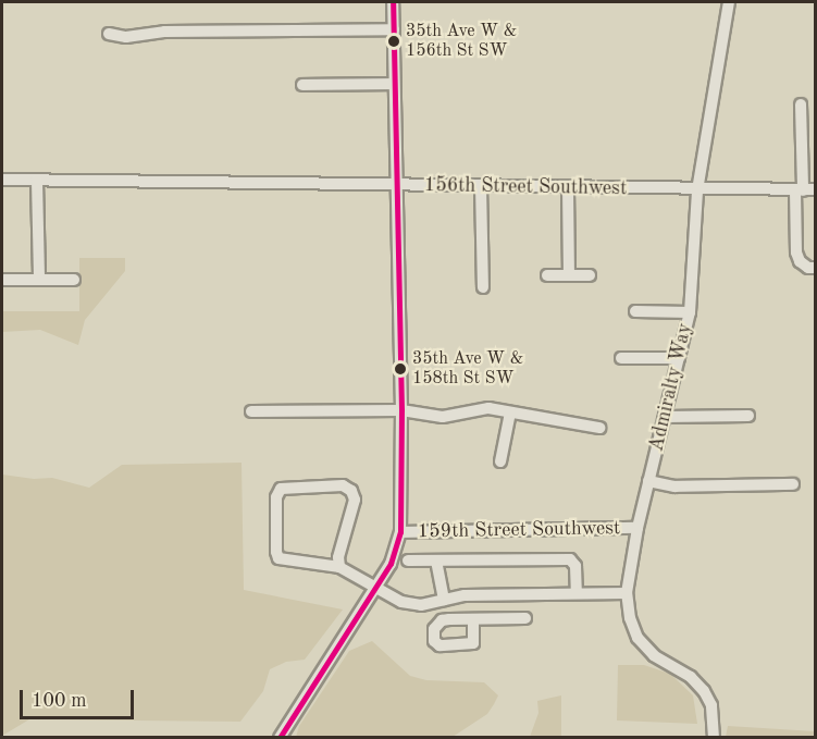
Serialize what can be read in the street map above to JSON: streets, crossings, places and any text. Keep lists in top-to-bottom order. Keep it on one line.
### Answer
{"streets":{"street":["156th Street Southwest","Admiralty Way","159th Street Southwest"]},"crossings":[["156th Street Southwest","Admiralty Way"],["Admiralty Way","159th Street Southwest"]],"places":["35th Ave W & 156th St SW","35th Ave W & 158th St SW"],"scale_bar":"100 m"}
